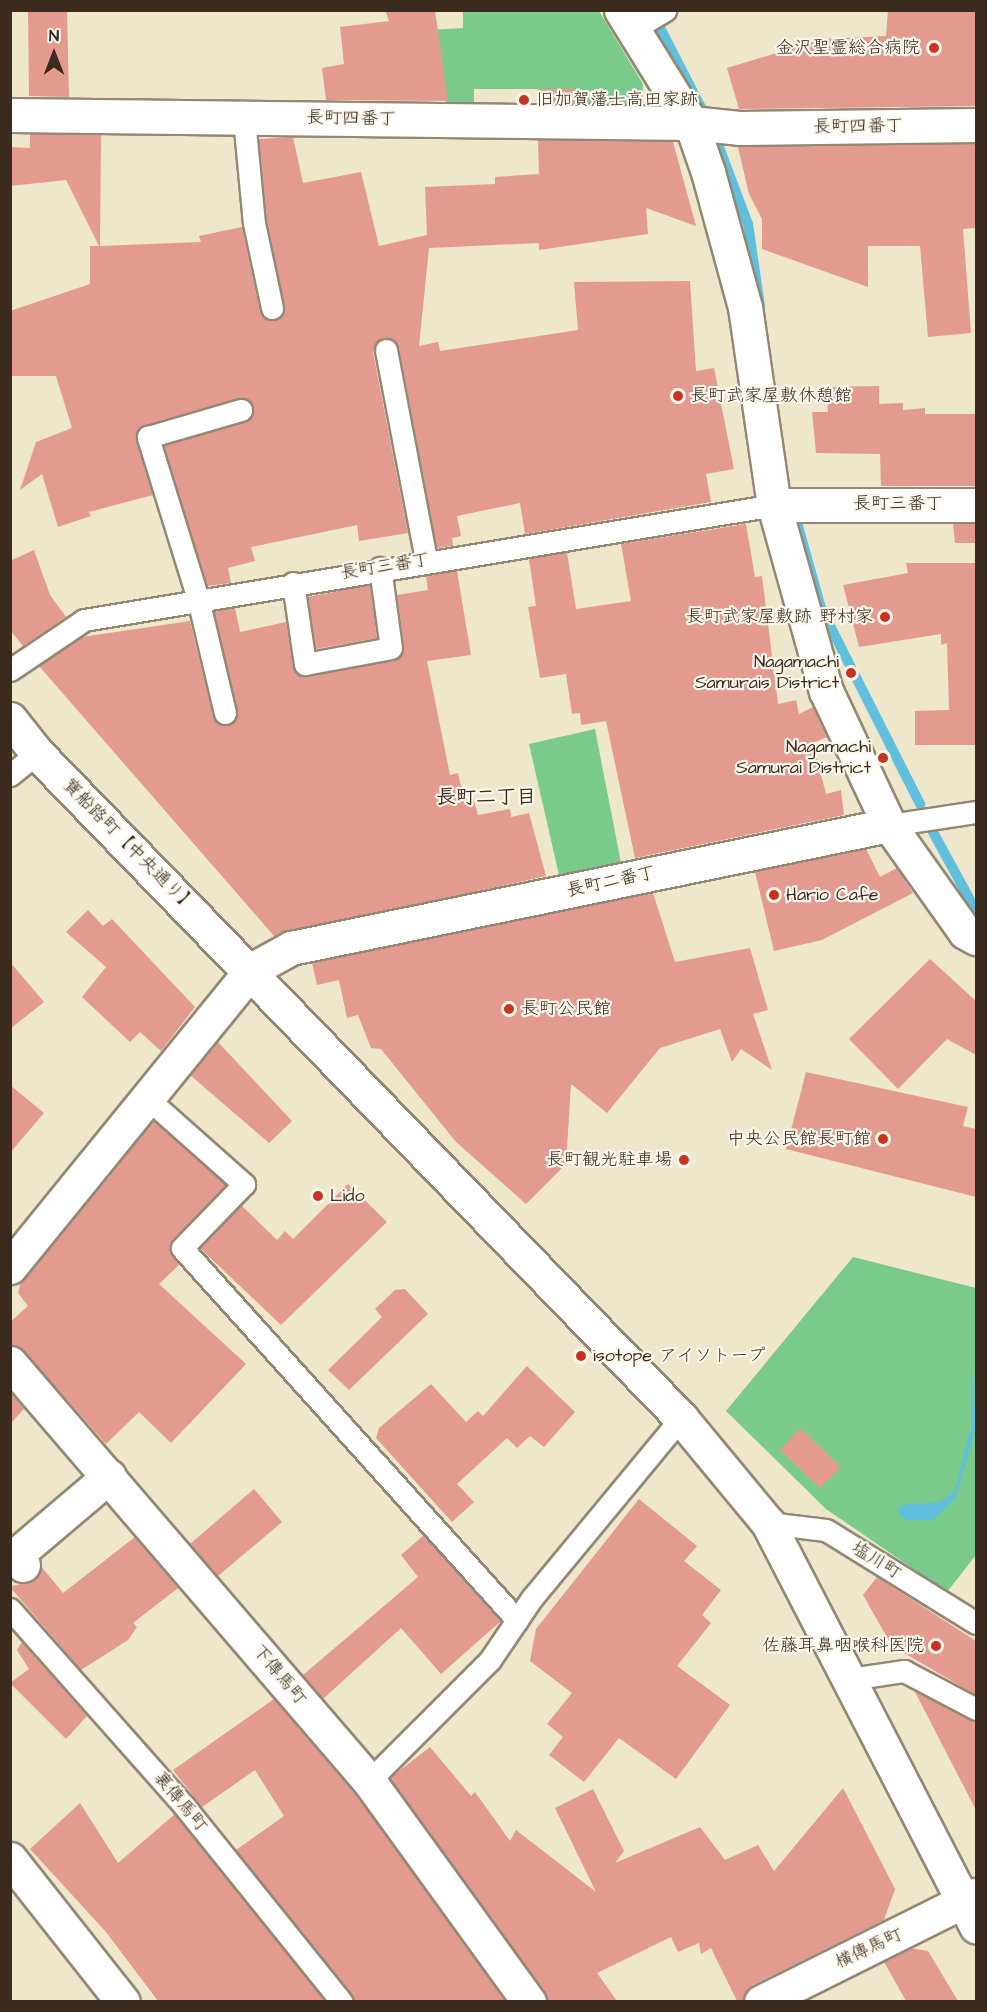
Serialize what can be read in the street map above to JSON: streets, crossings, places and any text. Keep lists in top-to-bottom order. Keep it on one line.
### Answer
{"streets":{"street":["長町四番丁","長町三番丁","寶船路町【中央通り】","長町二番丁","下傳馬町","横傳馬町"],"lane":["塩川町","裏傳馬町"]},"crossings":[["寶船路町【中央通り】","長町二番丁"],["寶船路町【中央通り】","塩川町"],["寶船路町【中央通り】","横傳馬町"]],"districts":["長町二丁目"],"places":["金沢聖霊総合病院","旧加賀藩士高田家跡","長町武家屋敷休憩館","長町武家屋敷跡 野村家","Nagamachi Samurais District","Nagamachi Samurai District","Hario Cafe","長町公民館","中央公民館長町館","長町観光駐車場","Lido","isotope アイソトープ","佐藤耳鼻咽喉科医院"],"north":"top"}
